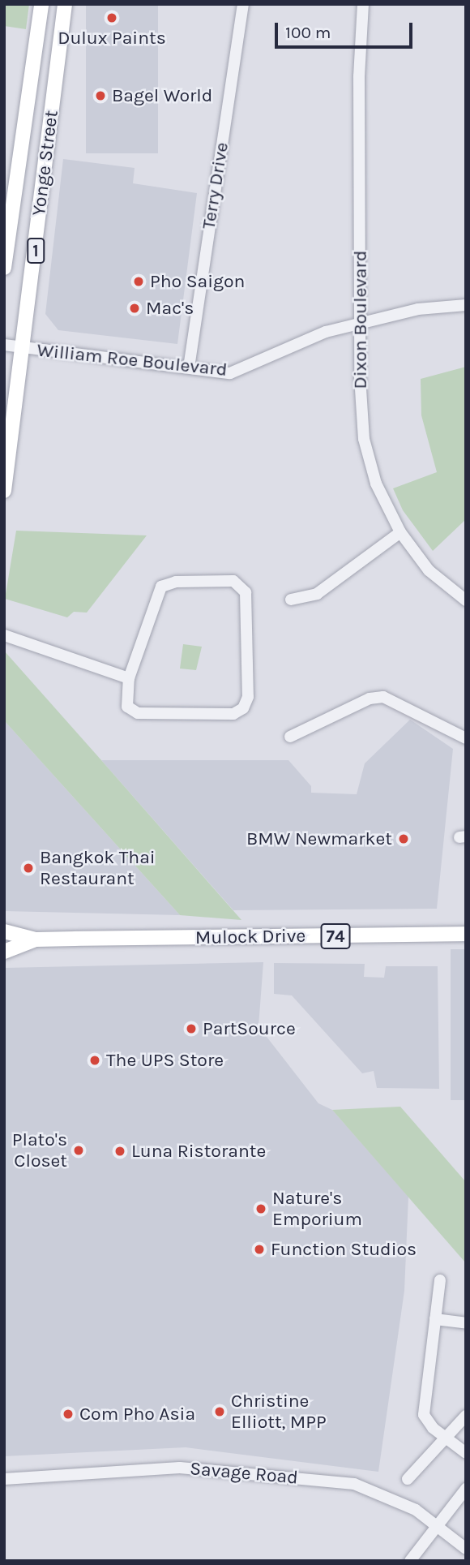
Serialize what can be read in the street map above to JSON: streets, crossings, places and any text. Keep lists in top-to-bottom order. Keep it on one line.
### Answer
{"streets":{"main road":["Yonge Street","1","74","Mulock Drive"],"street":["Terry Drive","Dixon Boulevard","William Roe Boulevard","Savage Road"]},"crossings":[["Yonge Street","William Roe Boulevard"],["Terry Drive","William Roe Boulevard"],["Dixon Boulevard","William Roe Boulevard"]],"places":["Dulux Paints","Bagel World","Pho Saigon","Mac's","BMW Newmarket","Bangkok Thai Restaurant","PartSource","The UPS Store","Plato's Closet","Luna Ristorante","Nature's Emporium","Function Studios","Christine Elliott, MPP","Com Pho Asia"],"scale_bar":"100 m"}
